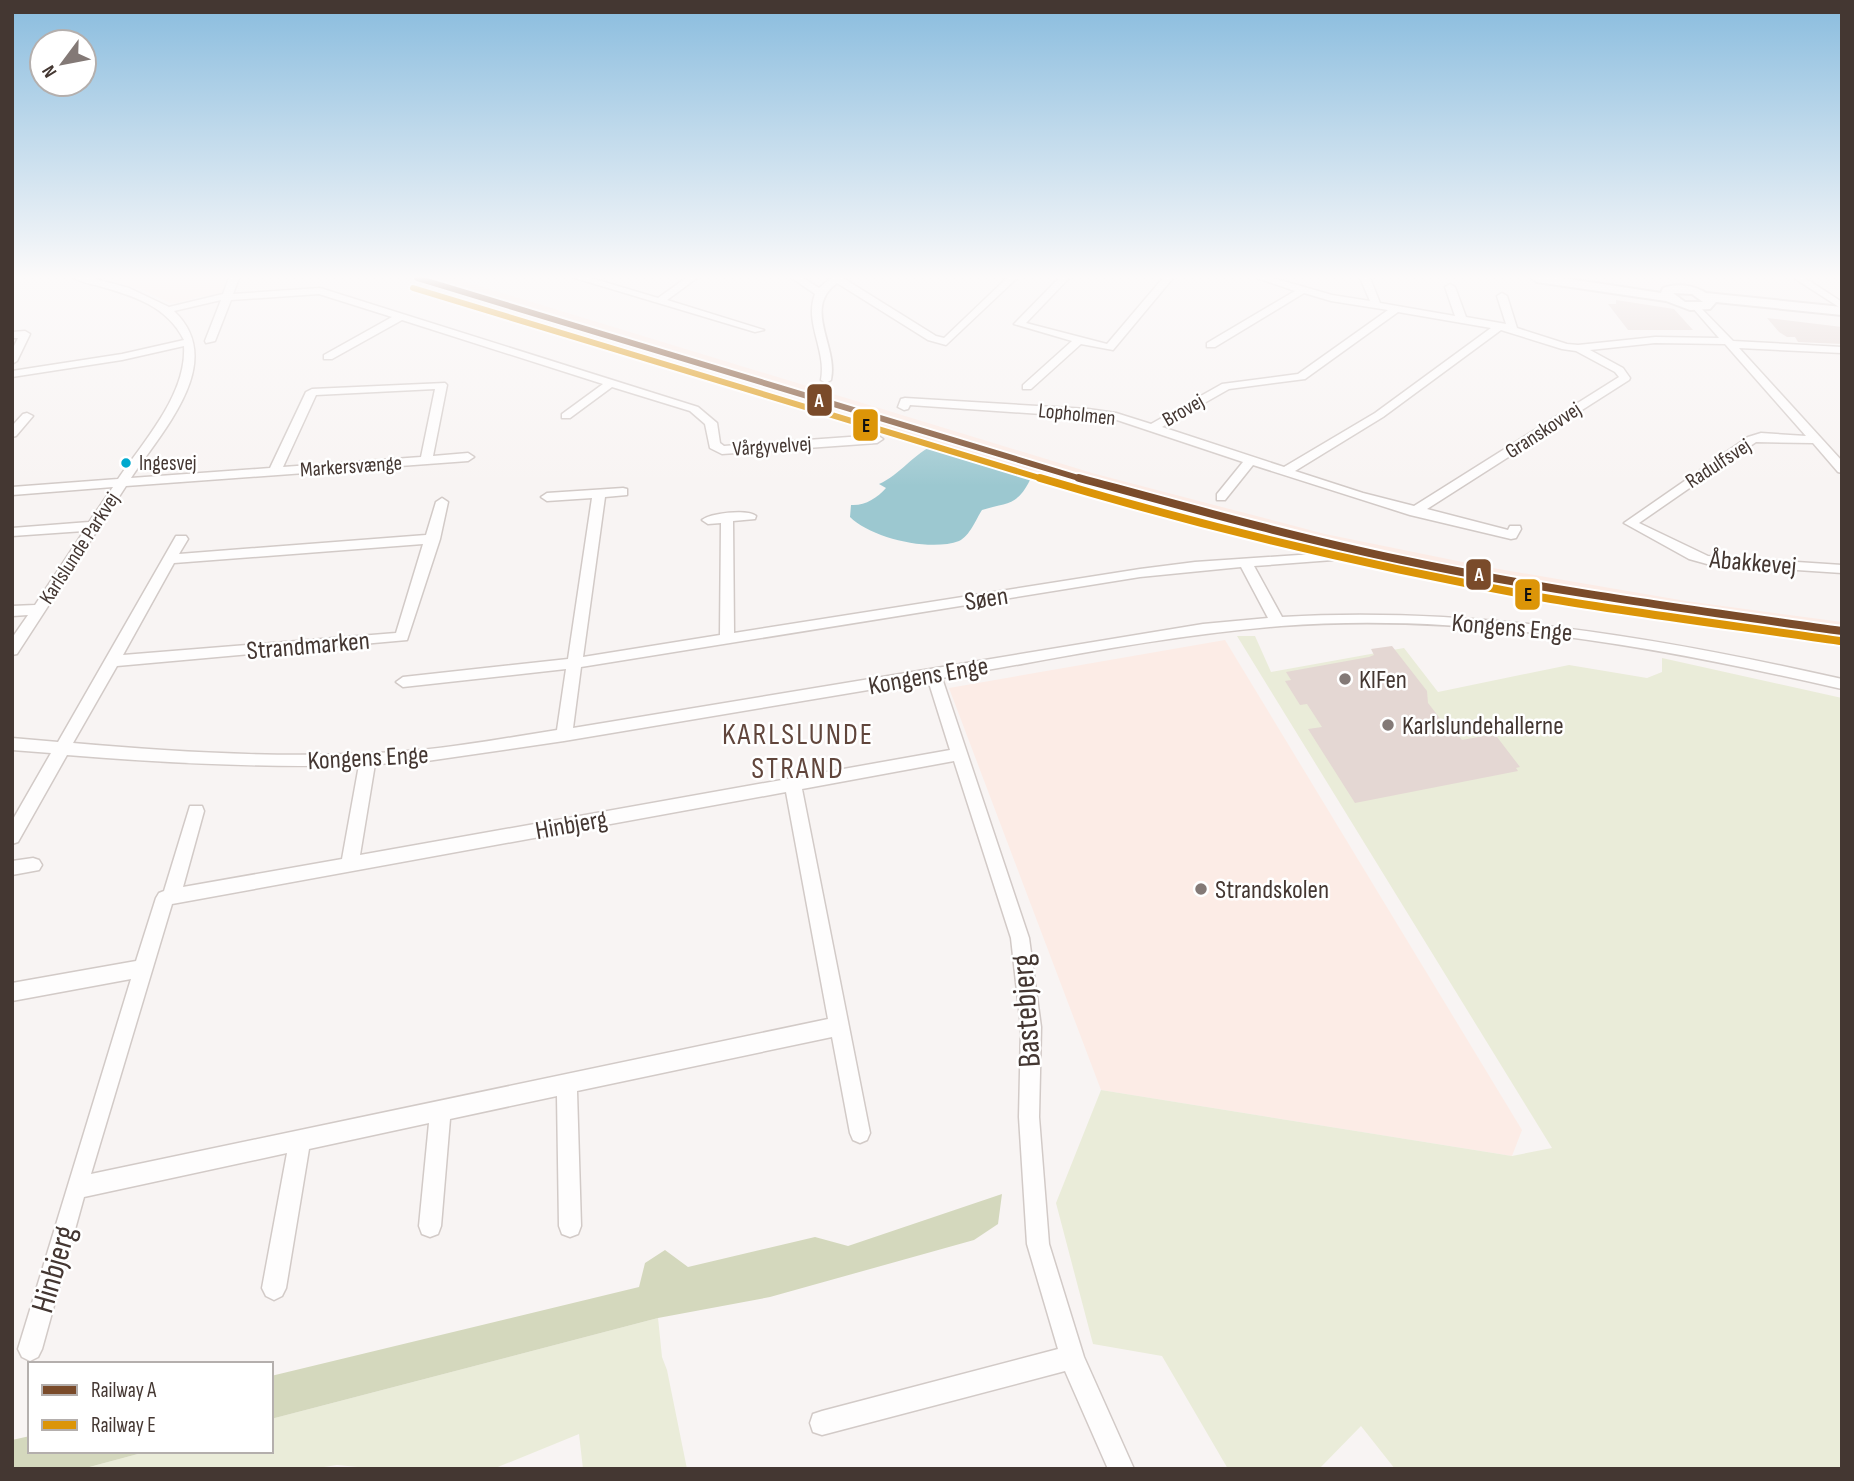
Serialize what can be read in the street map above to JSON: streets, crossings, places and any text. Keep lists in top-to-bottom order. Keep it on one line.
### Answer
{"streets":{"street":["Brovej","Lopholmen","Granskovvej","Vårgyvelvej","Radulfsvej","Markersvænge","Karlslunde Parkvej","Åbakkevej","Søen","Kongens Enge","Strandmarken","Hinbjerg","Bastebjerg"]},"crossings":[["Brovej","Lopholmen"],["Lopholmen","Granskovvej"],["Radulfsvej","Åbakkevej"],["Markersvænge","Karlslunde Parkvej"],["Kongens Enge","Bastebjerg"],["Hinbjerg","Bastebjerg"]],"districts":["KARLSLUNDE STRAND"],"places":["Ingesvej","KIFen","Karlslundehallerne","Strandskolen"],"lines":["rail line A","rail line E"],"legend":["Railway A","Railway E"],"north":"bottom left"}
